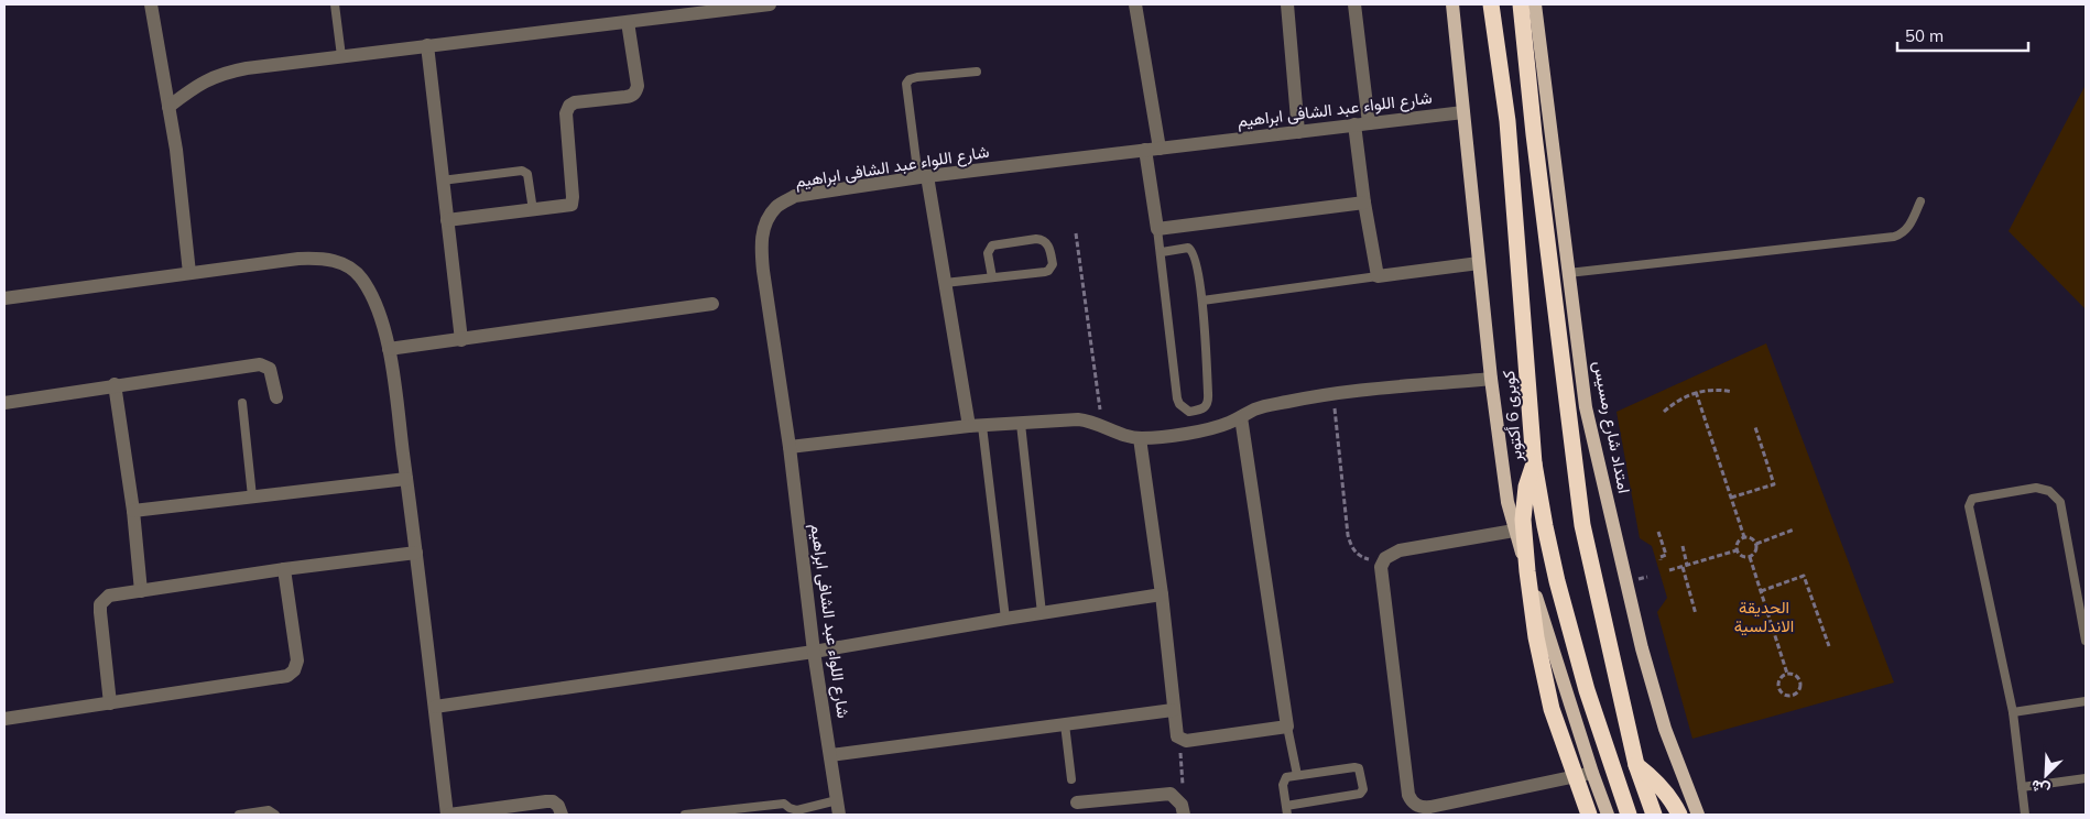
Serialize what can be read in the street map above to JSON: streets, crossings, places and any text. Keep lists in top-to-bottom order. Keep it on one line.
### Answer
{"streets":{"highway":["كوبرى 6 أكتوبر"],"main road":["امتداد شارع رمسيس"],"street":["شارع اللواء عبد الشافى ابراهيم"]},"parks":["الحديقة الاندلسية"],"scale_bar":"50 m","north":"bottom left"}
